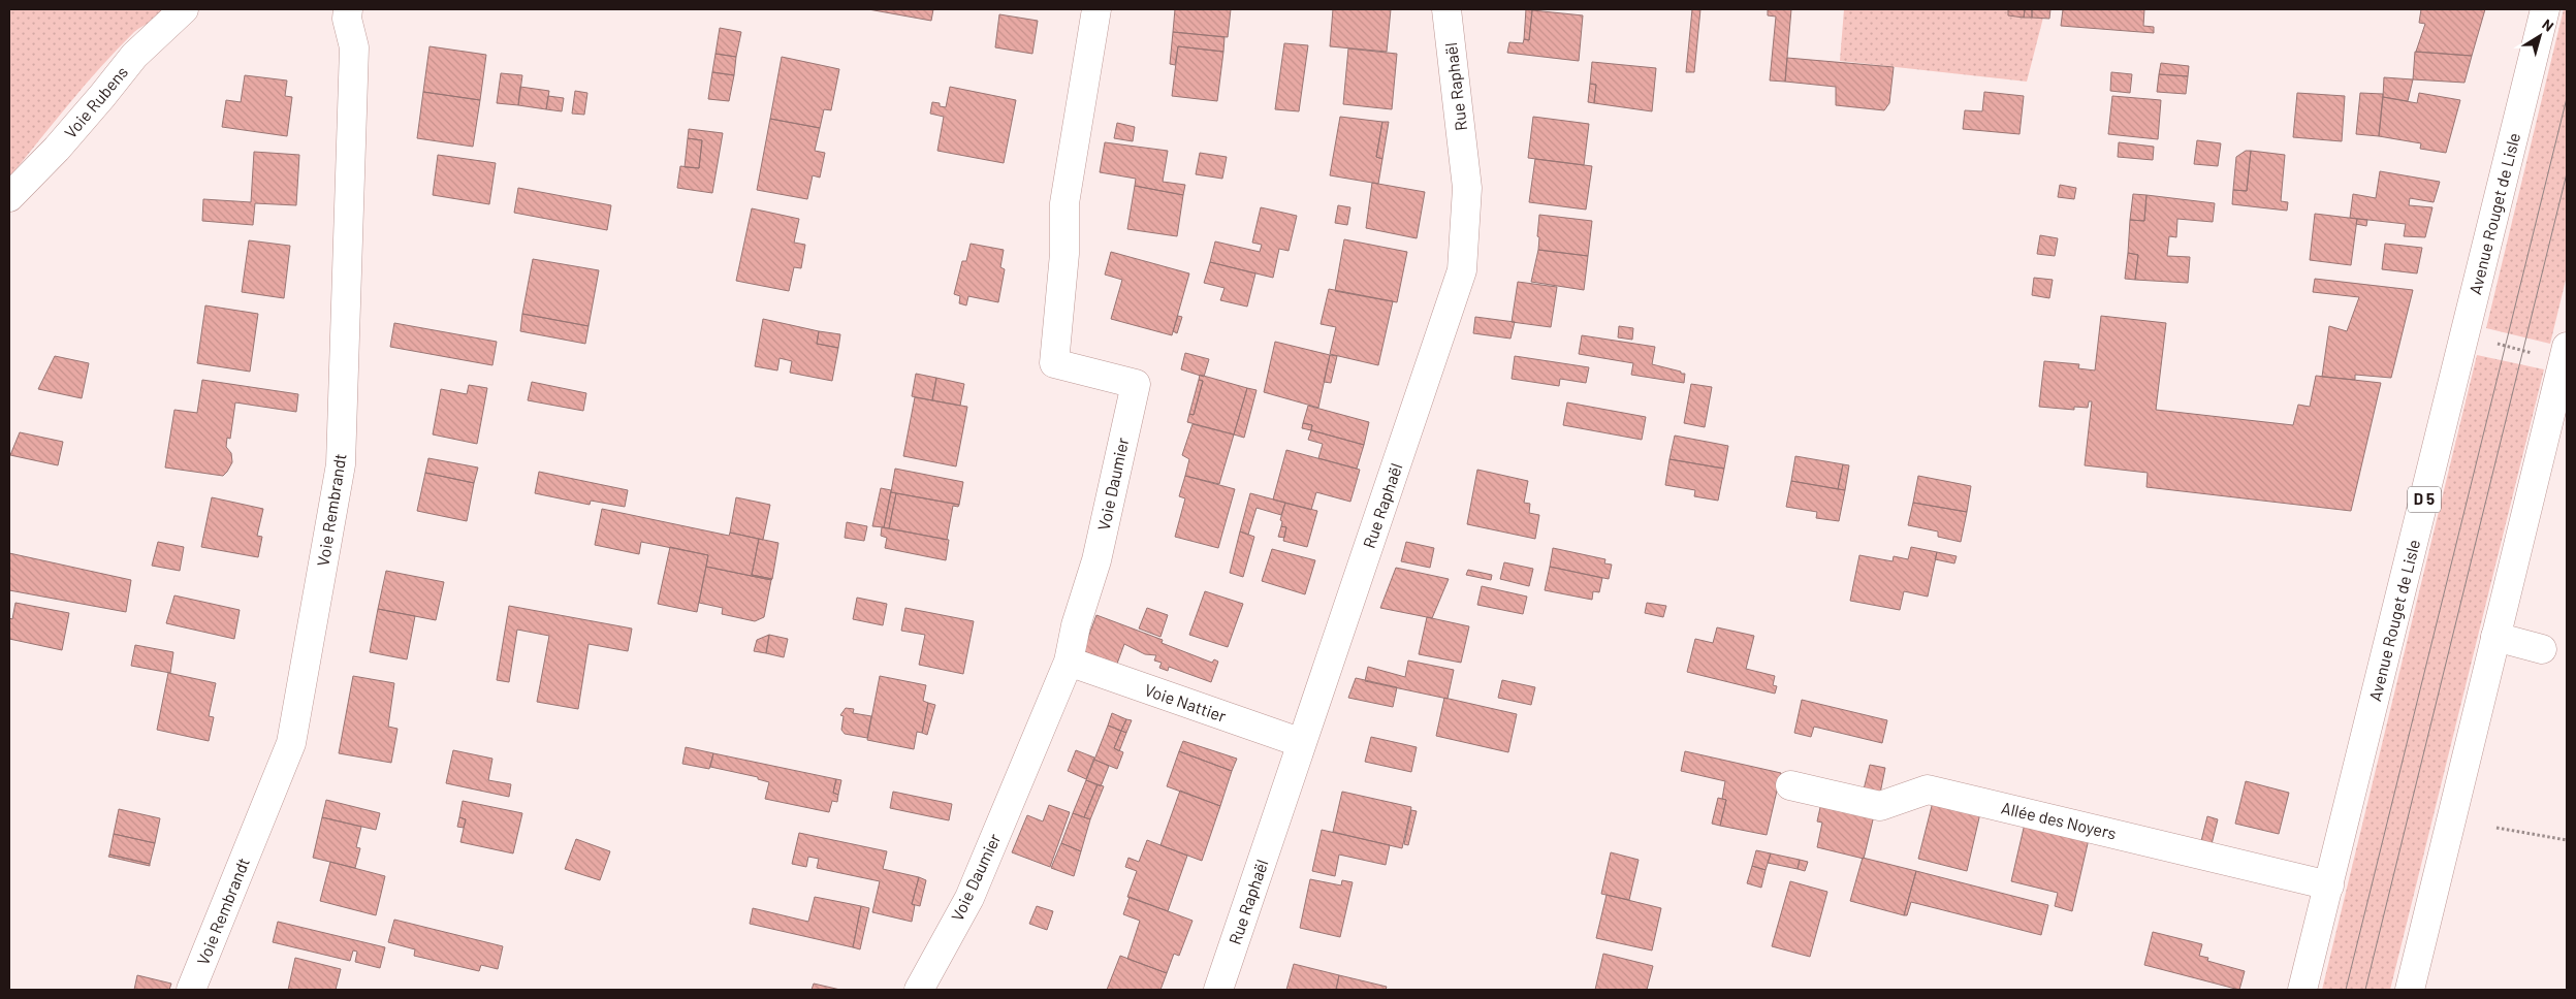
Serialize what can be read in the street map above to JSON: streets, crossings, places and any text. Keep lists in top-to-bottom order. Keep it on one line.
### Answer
{"streets":{"street":["Rue Raphaël","Voie Rubens","Avenue Rouget de Lisle","Voie Daumier","D 5","Voie Rembrandt","Voie Nattier","Allée des Noyers"]},"crossings":[["Rue Raphaël","Voie Nattier"],["Avenue Rouget de Lisle","Allée des Noyers"],["Voie Daumier","Voie Nattier"]],"north":"top right"}
